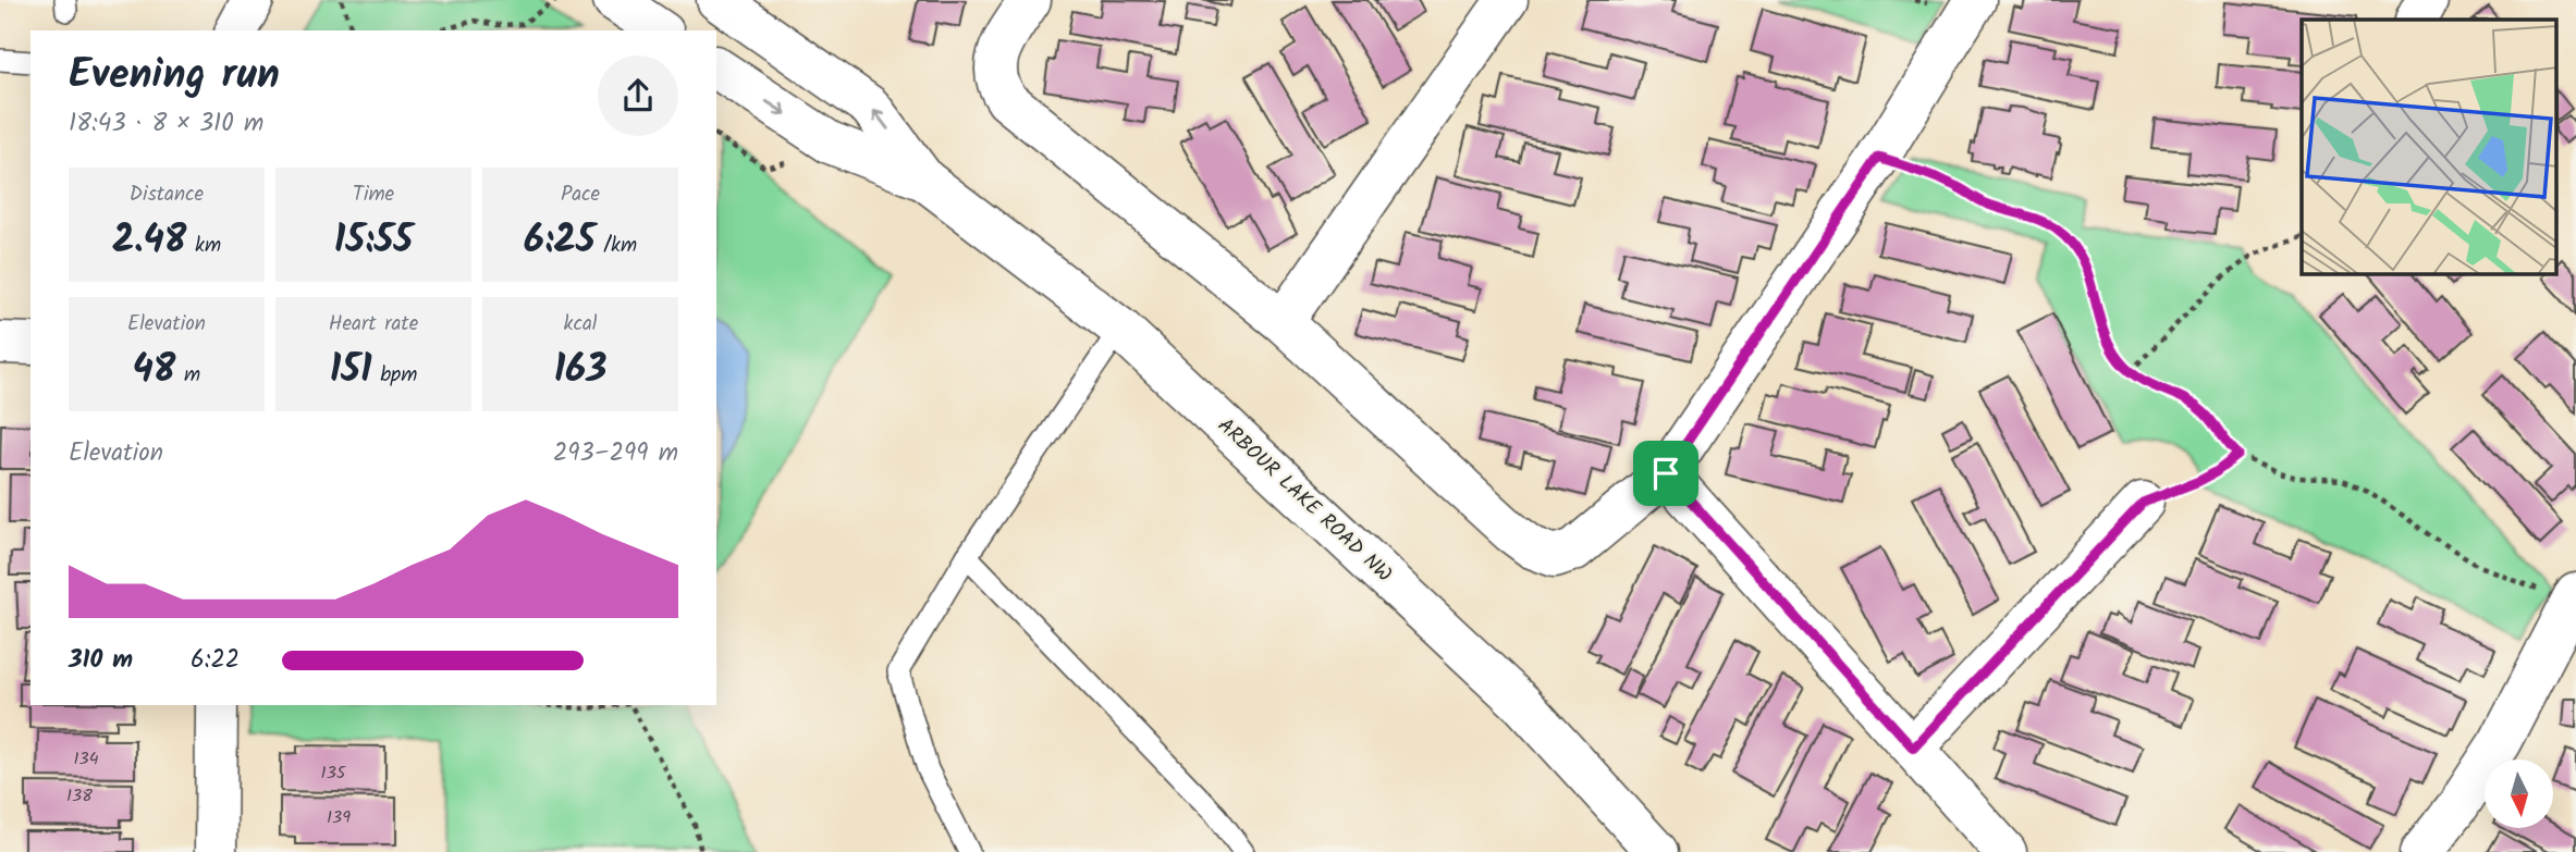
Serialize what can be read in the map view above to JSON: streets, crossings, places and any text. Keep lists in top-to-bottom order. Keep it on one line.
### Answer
{"streets":{"street":["ARBOUR LAKE ROAD NW"]},"house_numbers":["134","135","138","139"],"north":"bottom","page":{"heading":["Evening run","18:43 · 8 × 310 m"],"stats":[["Distance","2.48 km"],["Time","15:55"],["Pace","6:25 /km"],["Elevation","48 m"],["Heart rate","151 bpm"],["kcal","163"]],"chart":["Elevation","293–299 m"],"list":[{"name":"310 m","note":"6:22"}]}}
